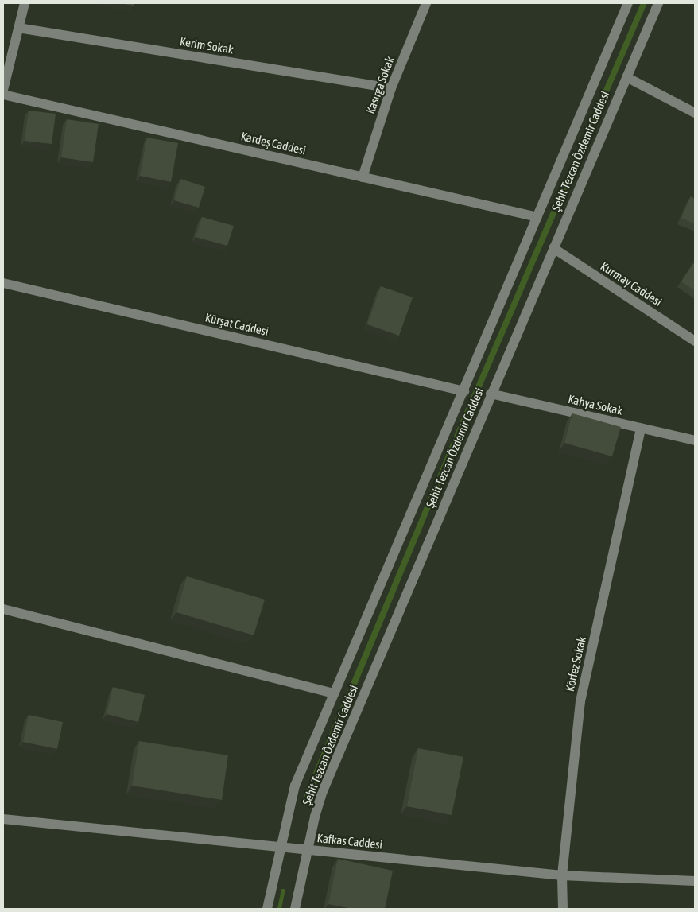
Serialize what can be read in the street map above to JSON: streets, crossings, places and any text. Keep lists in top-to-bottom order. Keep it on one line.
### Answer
{"streets":{"street":["Kerim Sokak","Kasırga Sokak","Kardeş Caddesi","Şehit Tezcan Özdemir Caddesi","Kurmay Caddesi","Kürşat Caddesi","Kahya Sokak","Körfez Sokak","Kafkas Caddesi"]},"crossings":[["Kerim Sokak","Kasırga Sokak"],["Kasırga Sokak","Kardeş Caddesi"],["Kardeş Caddesi","Şehit Tezcan Özdemir Caddesi"],["Şehit Tezcan Özdemir Caddesi","Kurmay Caddesi"],["Şehit Tezcan Özdemir Caddesi","Kürşat Caddesi"],["Şehit Tezcan Özdemir Caddesi","Kahya Sokak"],["Şehit Tezcan Özdemir Caddesi","Kafkas Caddesi"],["Kahya Sokak","Körfez Sokak"],["Körfez Sokak","Kafkas Caddesi"]]}
